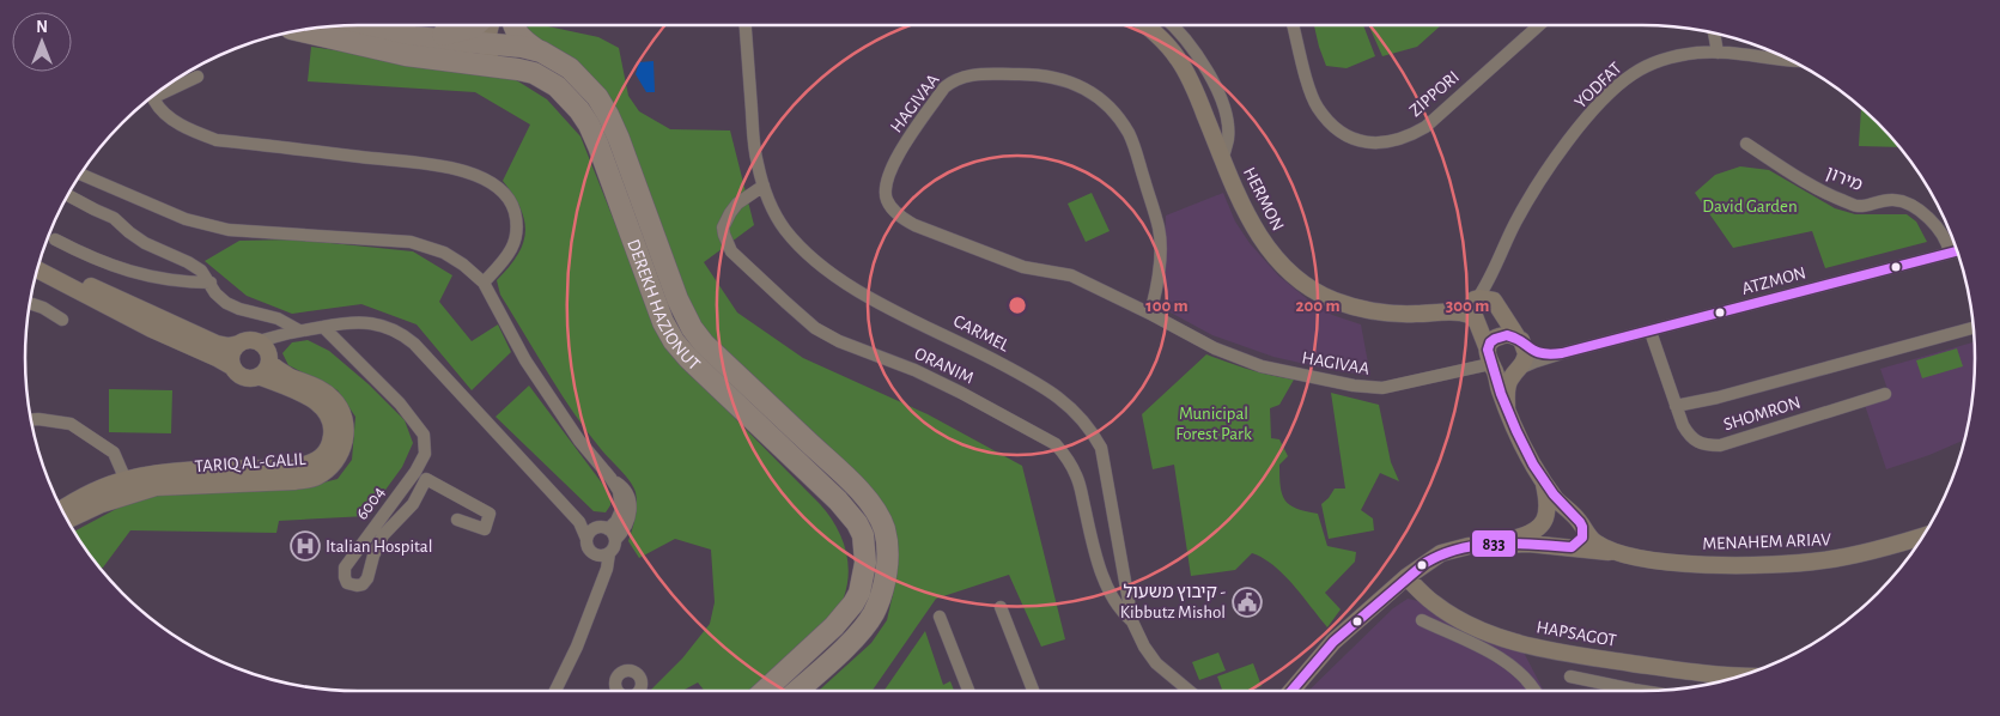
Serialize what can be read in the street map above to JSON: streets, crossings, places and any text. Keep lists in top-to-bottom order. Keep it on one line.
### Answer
{"streets":{"highway":["DEREKH HAZIONUT"],"street":["YODFAT","ZIPPORI","HAGIVAA","מירון","HERMON","ATZMON","CARMEL","ORANIM","SHOMRON","TARIQ AL-GALIL","6004","MENAHEM ARIAV","HAPSAGOT"]},"crossings":[["YODFAT","HERMON"],["HAGIVAA","ATZMON"],["מירון","ATZMON"],["ATZMON","SHOMRON"],["CARMEL","ORANIM"]],"parks":["David Garden","Municipal Forest Park"],"places":{"hospital":["Italian Hospital"],"public building":["קיבוץ משעול - Kibbutz Mishol"]},"lines":["transit line 833"],"north":"top","rings":["100 m","200 m","300 m"]}
